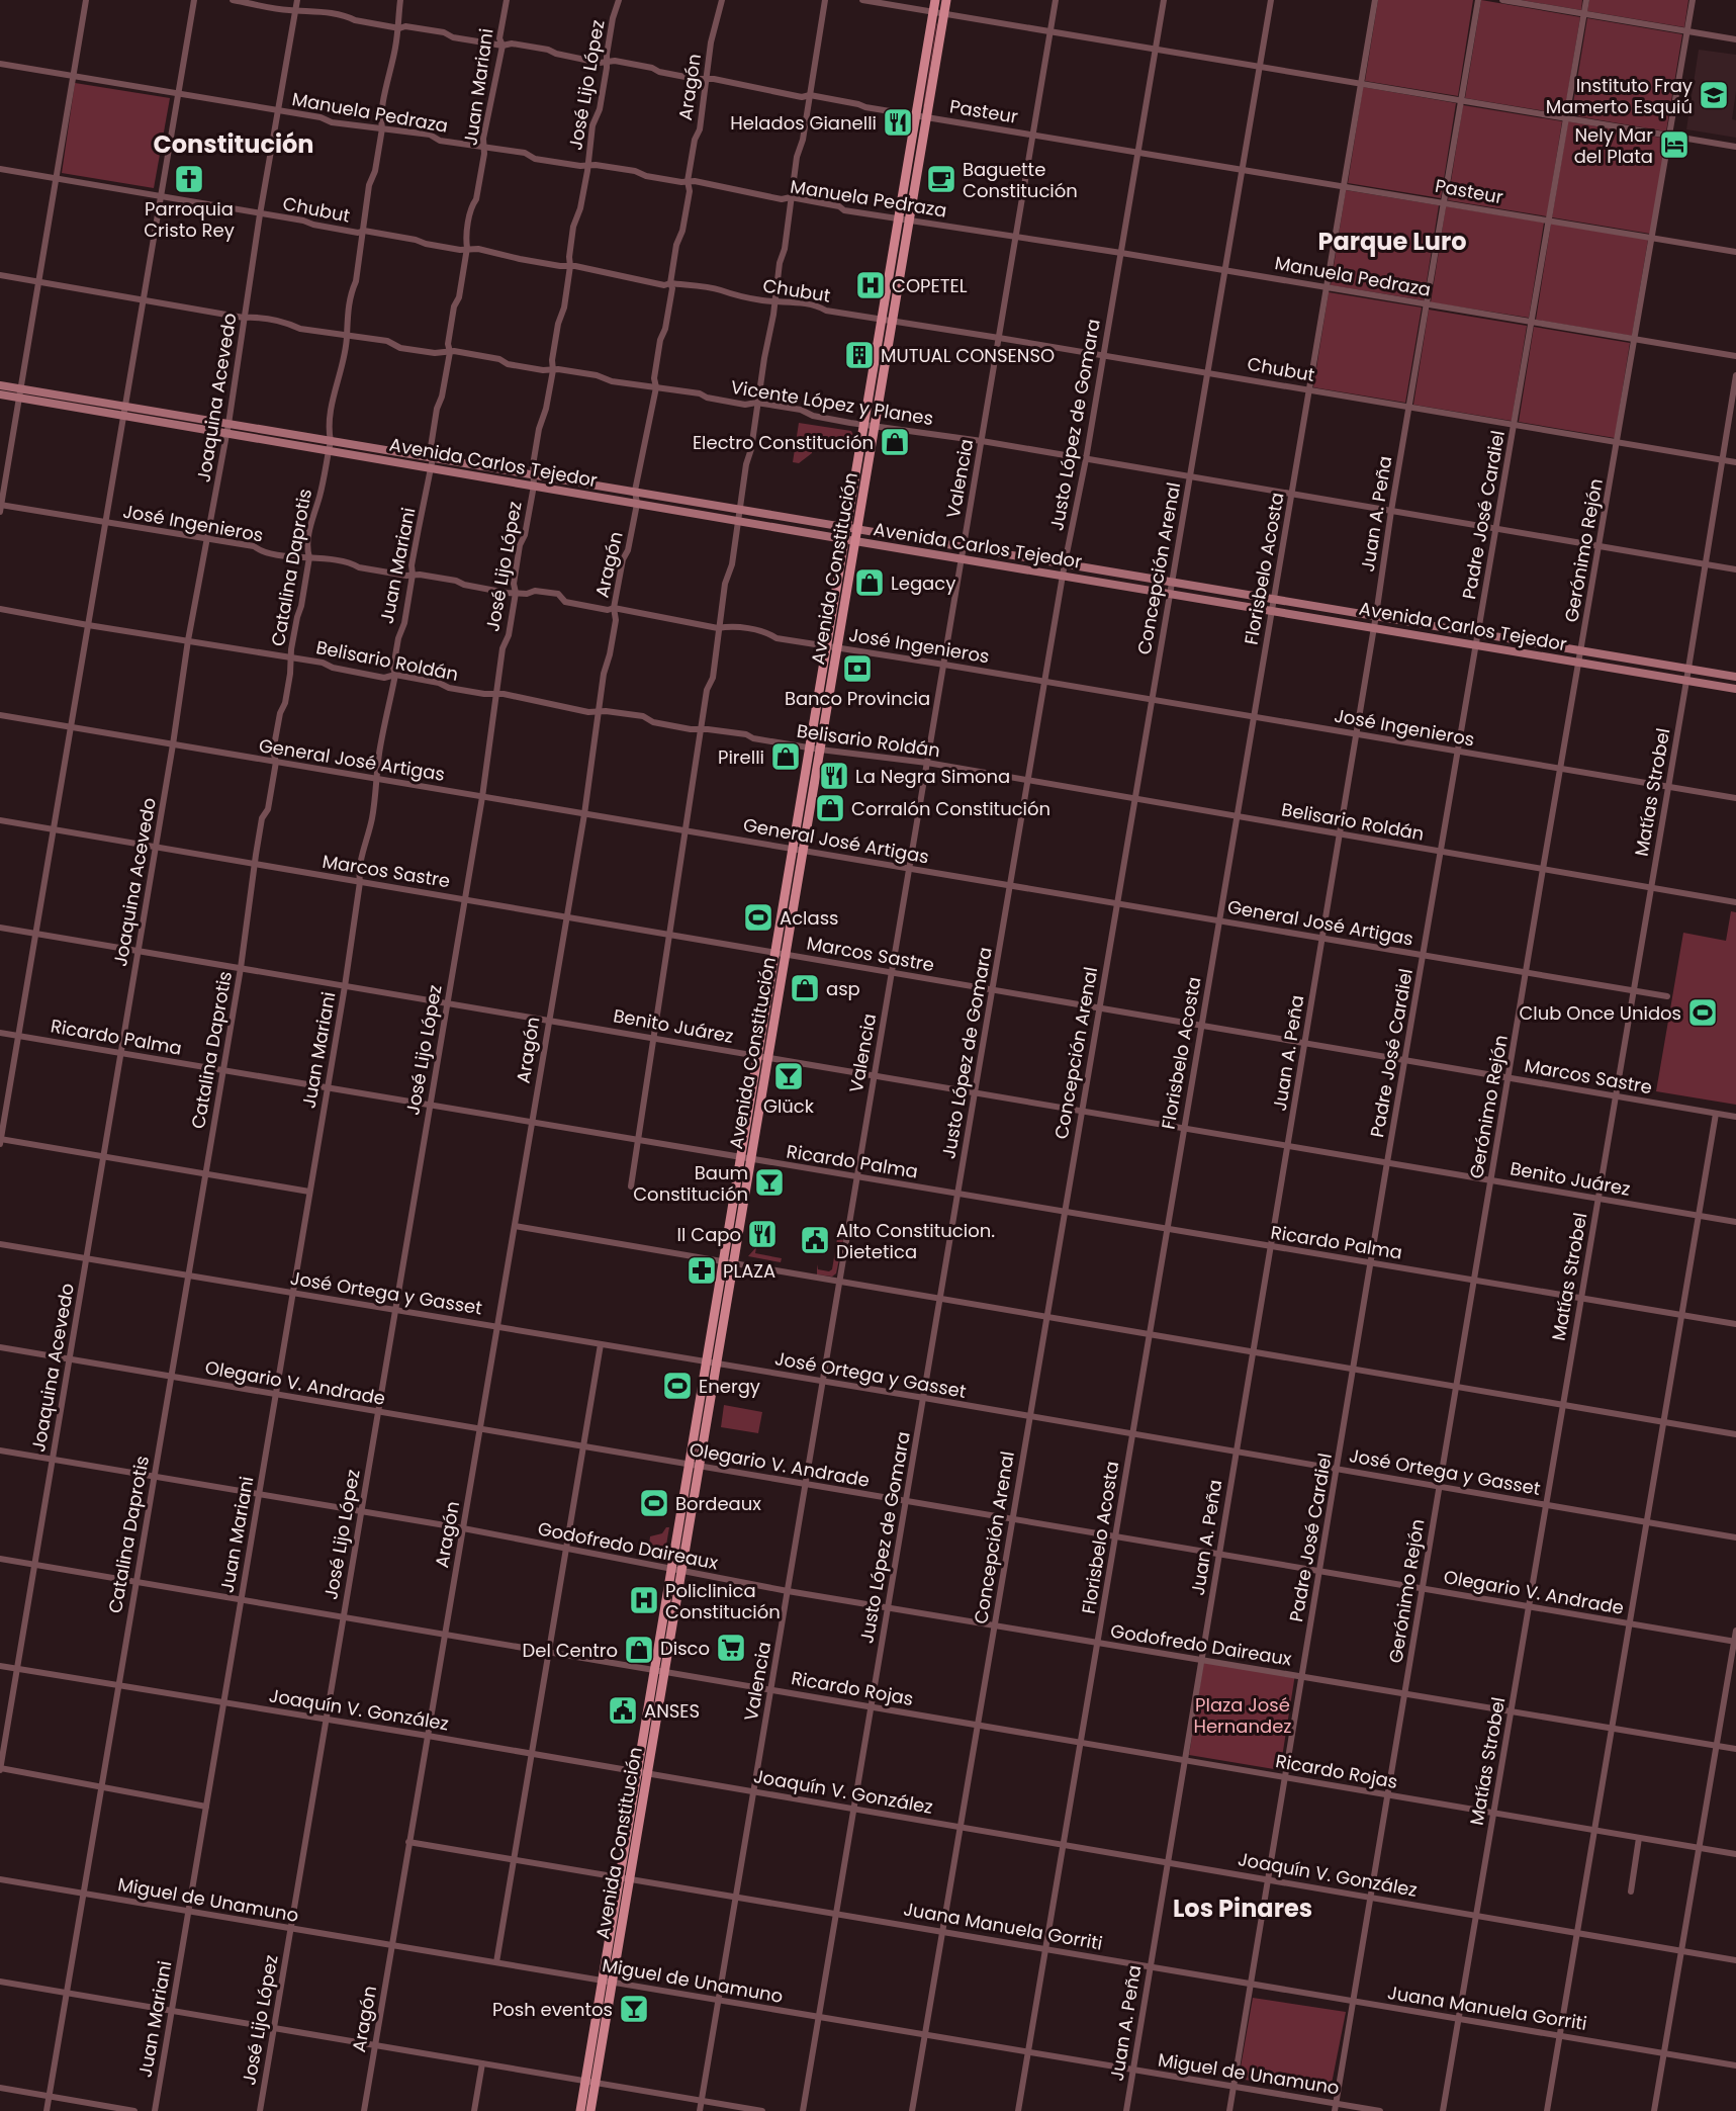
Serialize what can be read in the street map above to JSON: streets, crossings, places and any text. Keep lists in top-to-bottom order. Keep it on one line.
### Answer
{"streets":{"main road":["Avenida Carlos Tejedor","Avenida Constitución"],"street":["José Lijo López","Juan Mariani","Aragón","Pasteur","Manuela Pedraza","Chubut","Joaquina Acevedo","Vicente López y Planes","Justo López de Gomara","Valencia","Juan A. Peña","Padre José Cardiel","José Ingenieros","Gerónimo Rejón","Catalina Daprotis","Concepción Arenal","Florisbelo Acosta","Belisario Roldán","General José Artigas","Matías Strobel","Marcos Sastre","Benito Juárez","Ricardo Palma","José Ortega y Gasset","Olegario V. Andrade","Godofredo Daireaux","Ricardo Rojas","Joaquín V. González","Miguel de Unamuno","Juana Manuela Gorriti"]},"crossings":[["José Lijo López","Pasteur"],["José Lijo López","Manuela Pedraza"],["José Lijo López","Chubut"],["José Lijo López","Vicente López y Planes"],["José Lijo López","Avenida Carlos Tejedor"],["José Lijo López","José Ingenieros"],["José Lijo López","Belisario Roldán"],["José Lijo López","General José Artigas"],["José Lijo López","Marcos Sastre"],["José Lijo López","Benito Juárez"],["José Lijo López","Ricardo Palma"],["José Lijo López","José Ortega y Gasset"],["José Lijo López","Olegario V. Andrade"],["José Lijo López","Godofredo Daireaux"],["José Lijo López","Ricardo Rojas"],["José Lijo López","Joaquín V. González"],["José Lijo López","Miguel de Unamuno"],["Juan Mariani","Pasteur"],["Juan Mariani","Manuela Pedraza"],["Juan Mariani","Chubut"],["Juan Mariani","Vicente López y Planes"],["Juan Mariani","Avenida Carlos Tejedor"],["Juan Mariani","José Ingenieros"],["Juan Mariani","Belisario Roldán"],["Juan Mariani","General José Artigas"],["Juan Mariani","Marcos Sastre"],["Juan Mariani","Benito Juárez"],["Juan Mariani","Ricardo Palma"],["Juan Mariani","José Ortega y Gasset"],["Juan Mariani","Olegario V. Andrade"],["Juan Mariani","Godofredo Daireaux"],["Juan Mariani","Ricardo Rojas"],["Juan Mariani","Joaquín V. González"],["Juan Mariani","Miguel de Unamuno"],["Aragón","Pasteur"],["Aragón","Manuela Pedraza"],["Aragón","Chubut"],["Aragón","Vicente López y Planes"],["Aragón","Avenida Carlos Tejedor"],["Aragón","José Ingenieros"],["Aragón","Belisario Roldán"],["Aragón","General José Artigas"],["Aragón","Marcos Sastre"],["Aragón","Benito Juárez"],["Aragón","Ricardo Palma"],["Aragón","José Ortega y Gasset"],["Aragón","Olegario V. Andrade"],["Aragón","Godofredo Daireaux"],["Aragón","Ricardo Rojas"],["Aragón","Joaquín V. González"],["Aragón","Miguel de Unamuno"],["Aragón","Juana Manuela Gorriti"],["Pasteur","Joaquina Acevedo"],["Pasteur","Justo López de Gomara"],["Pasteur","Valencia"],["Pasteur","Juan A. Peña"],["Pasteur","Padre José Cardiel"],["Pasteur","Gerónimo Rejón"],["Pasteur","Catalina Daprotis"],["Pasteur","Avenida Constitución"],["Pasteur","Concepción Arenal"],["Pasteur","Florisbelo Acosta"],["Manuela Pedraza","Joaquina Acevedo"],["Manuela Pedraza","Justo López de Gomara"],["Manuela Pedraza","Valencia"],["Manuela Pedraza","Juan A. Peña"],["Manuela Pedraza","Padre José Cardiel"],["Manuela Pedraza","Gerónimo Rejón"],["Manuela Pedraza","Catalina Daprotis"],["Manuela Pedraza","Avenida Constitución"],["Manuela Pedraza","Concepción Arenal"],["Manuela Pedraza","Florisbelo Acosta"],["Chubut","Joaquina Acevedo"],["Chubut","Justo López de Gomara"],["Chubut","Valencia"],["Chubut","Juan A. Peña"],["Chubut","Padre José Cardiel"],["Chubut","Gerónimo Rejón"],["Chubut","Catalina Daprotis"],["Chubut","Avenida Constitución"],["Chubut","Concepción Arenal"],["Chubut","Florisbelo Acosta"],["Chubut","Matías Strobel"],["Joaquina Acevedo","Vicente López y Planes"],["Joaquina Acevedo","Avenida Carlos Tejedor"],["Joaquina Acevedo","José Ingenieros"],["Joaquina Acevedo","Belisario Roldán"],["Joaquina Acevedo","General José Artigas"],["Joaquina Acevedo","Marcos Sastre"],["Joaquina Acevedo","Benito Juárez"],["Joaquina Acevedo","Ricardo Palma"],["Joaquina Acevedo","José Ortega y Gasset"],["Joaquina Acevedo","Olegario V. Andrade"],["Joaquina Acevedo","Godofredo Daireaux"],["Joaquina Acevedo","Ricardo Rojas"],["Joaquina Acevedo","Joaquín V. González"],["Vicente López y Planes","Justo López de Gomara"],["Vicente López y Planes","Valencia"],["Vicente López y Planes","Juan A. Peña"],["Vicente López y Planes","Padre José Cardiel"],["Vicente López y Planes","Gerónimo Rejón"],["Vicente López y Planes","Catalina Daprotis"],["Vicente López y Planes","Avenida Constitución"],["Vicente López y Planes","Concepción Arenal"],["Vicente López y Planes","Florisbelo Acosta"],["Vicente López y Planes","Matías Strobel"],["Justo López de Gomara","Avenida Carlos Tejedor"],["Justo López de Gomara","José Ingenieros"],["Justo López de Gomara","Belisario Roldán"],["Justo López de Gomara","General José Artigas"],["Justo López de Gomara","Marcos Sastre"],["Justo López de Gomara","Benito Juárez"],["Justo López de Gomara","Ricardo Palma"],["Justo López de Gomara","José Ortega y Gasset"],["Justo López de Gomara","Olegario V. Andrade"],["Justo López de Gomara","Godofredo Daireaux"],["Justo López de Gomara","Ricardo Rojas"],["Justo López de Gomara","Joaquín V. González"],["Justo López de Gomara","Miguel de Unamuno"],["Justo López de Gomara","Juana Manuela Gorriti"],["Avenida Carlos Tejedor","Valencia"],["Avenida Carlos Tejedor","Juan A. Peña"],["Avenida Carlos Tejedor","Padre José Cardiel"],["Avenida Carlos Tejedor","Gerónimo Rejón"],["Avenida Carlos Tejedor","Catalina Daprotis"],["Avenida Carlos Tejedor","Avenida Constitución"],["Avenida Carlos Tejedor","Concepción Arenal"],["Avenida Carlos Tejedor","Florisbelo Acosta"],["Avenida Carlos Tejedor","Matías Strobel"],["Valencia","José Ingenieros"],["Valencia","Belisario Roldán"],["Valencia","General José Artigas"],["Valencia","Marcos Sastre"],["Valencia","Benito Juárez"],["Valencia","Ricardo Palma"],["Valencia","José Ortega y Gasset"],["Valencia","Olegario V. Andrade"],["Valencia","Godofredo Daireaux"],["Valencia","Ricardo Rojas"],["Valencia","Joaquín V. González"],["Valencia","Miguel de Unamuno"],["Valencia","Juana Manuela Gorriti"],["Juan A. Peña","José Ingenieros"],["Juan A. Peña","Belisario Roldán"],["Juan A. Peña","General José Artigas"],["Juan A. Peña","Marcos Sastre"],["Juan A. Peña","Benito Juárez"],["Juan A. Peña","Ricardo Palma"],["Juan A. Peña","José Ortega y Gasset"],["Juan A. Peña","Olegario V. Andrade"],["Juan A. Peña","Godofredo Daireaux"],["Juan A. Peña","Ricardo Rojas"],["Juan A. Peña","Joaquín V. González"],["Juan A. Peña","Miguel de Unamuno"],["Juan A. Peña","Juana Manuela Gorriti"],["Padre José Cardiel","José Ingenieros"],["Padre José Cardiel","Belisario Roldán"],["Padre José Cardiel","General José Artigas"],["Padre José Cardiel","Marcos Sastre"],["Padre José Cardiel","Benito Juárez"],["Padre José Cardiel","Ricardo Palma"],["Padre José Cardiel","José Ortega y Gasset"],["Padre José Cardiel","Olegario V. Andrade"],["Padre José Cardiel","Godofredo Daireaux"],["Padre José Cardiel","Ricardo Rojas"],["Padre José Cardiel","Joaquín V. González"],["Padre José Cardiel","Miguel de Unamuno"],["Padre José Cardiel","Juana Manuela Gorriti"],["José Ingenieros","Gerónimo Rejón"],["José Ingenieros","Catalina Daprotis"],["José Ingenieros","Avenida Constitución"],["José Ingenieros","Concepción Arenal"],["José Ingenieros","Florisbelo Acosta"],["José Ingenieros","Matías Strobel"],["Gerónimo Rejón","Belisario Roldán"],["Gerónimo Rejón","General José Artigas"],["Gerónimo Rejón","Marcos Sastre"],["Gerónimo Rejón","Benito Juárez"],["Gerónimo Rejón","Ricardo Palma"],["Gerónimo Rejón","José Ortega y Gasset"],["Gerónimo Rejón","Olegario V. Andrade"],["Gerónimo Rejón","Godofredo Daireaux"],["Gerónimo Rejón","Ricardo Rojas"],["Gerónimo Rejón","Joaquín V. González"],["Gerónimo Rejón","Miguel de Unamuno"],["Gerónimo Rejón","Juana Manuela Gorriti"],["Catalina Daprotis","Belisario Roldán"],["Catalina Daprotis","General José Artigas"],["Catalina Daprotis","Marcos Sastre"],["Catalina Daprotis","Benito Juárez"],["Catalina Daprotis","Ricardo Palma"],["Catalina Daprotis","José Ortega y Gasset"],["Catalina Daprotis","Olegario V. Andrade"],["Catalina Daprotis","Godofredo Daireaux"],["Catalina Daprotis","Ricardo Rojas"],["Catalina Daprotis","Joaquín V. González"],["Catalina Daprotis","Miguel de Unamuno"],["Avenida Constitución","Belisario Roldán"],["Avenida Constitución","General José Artigas"],["Avenida Constitución","Marcos Sastre"],["Avenida Constitución","Benito Juárez"],["Avenida Constitución","Ricardo Palma"],["Avenida Constitución","José Ortega y Gasset"],["Avenida Constitución","Olegario V. Andrade"],["Avenida Constitución","Godofredo Daireaux"],["Avenida Constitución","Ricardo Rojas"],["Avenida Constitución","Joaquín V. González"],["Avenida Constitución","Miguel de Unamuno"],["Avenida Constitución","Juana Manuela Gorriti"],["Concepción Arenal","Belisario Roldán"],["Concepción Arenal","General José Artigas"],["Concepción Arenal","Marcos Sastre"],["Concepción Arenal","Benito Juárez"],["Concepción Arenal","Ricardo Palma"],["Concepción Arenal","José Ortega y Gasset"],["Concepción Arenal","Olegario V. Andrade"],["Concepción Arenal","Godofredo Daireaux"],["Concepción Arenal","Ricardo Rojas"],["Concepción Arenal","Joaquín V. González"],["Concepción Arenal","Miguel de Unamuno"],["Concepción Arenal","Juana Manuela Gorriti"],["Florisbelo Acosta","Belisario Roldán"],["Florisbelo Acosta","General José Artigas"],["Florisbelo Acosta","Marcos Sastre"],["Florisbelo Acosta","Benito Juárez"],["Florisbelo Acosta","Ricardo Palma"],["Florisbelo Acosta","José Ortega y Gasset"],["Florisbelo Acosta","Olegario V. Andrade"],["Florisbelo Acosta","Godofredo Daireaux"],["Florisbelo Acosta","Ricardo Rojas"],["Florisbelo Acosta","Joaquín V. González"],["Florisbelo Acosta","Miguel de Unamuno"],["Florisbelo Acosta","Juana Manuela Gorriti"],["Belisario Roldán","Matías Strobel"],["General José Artigas","Matías Strobel"],["Matías Strobel","Marcos Sastre"],["Matías Strobel","Benito Juárez"],["Matías Strobel","Ricardo Palma"],["Matías Strobel","José Ortega y Gasset"],["Matías Strobel","Olegario V. Andrade"],["Matías Strobel","Godofredo Daireaux"],["Matías Strobel","Ricardo Rojas"],["Matías Strobel","Joaquín V. González"],["Matías Strobel","Juana Manuela Gorriti"]],"districts":["Constitución","Parque Luro","Los Pinares"],"parks":["Plaza José Hernandez"],"places":{"school or university":["Instituto Fray Mamerto Esquiú"],"restaurant":["Helados Gianelli","La Negra Simona","Il Capo"],"hotel":["Nely Mar del Plata"],"church":["Parroquia Cristo Rey"],"cafe":["Baguette Constitución"],"hospital":["COPETEL","Policlinica Constitución"],"building":["MUTUAL CONSENSO"],"shop":["Electro Constitución","Legacy","Pirelli","Corralón Constitución","asp","Del Centro"],"bank":["Banco Provincia"],"sports":["Aclass","Club Once Unidos","Energy","Bordeaux"],"bar":["Glück","Baum Constitución","Posh eventos"],"public building":["Alto Constitucion. Dietetica","ANSES"],"pharmacy":["PLAZA"],"supermarket":["Disco"]}}
